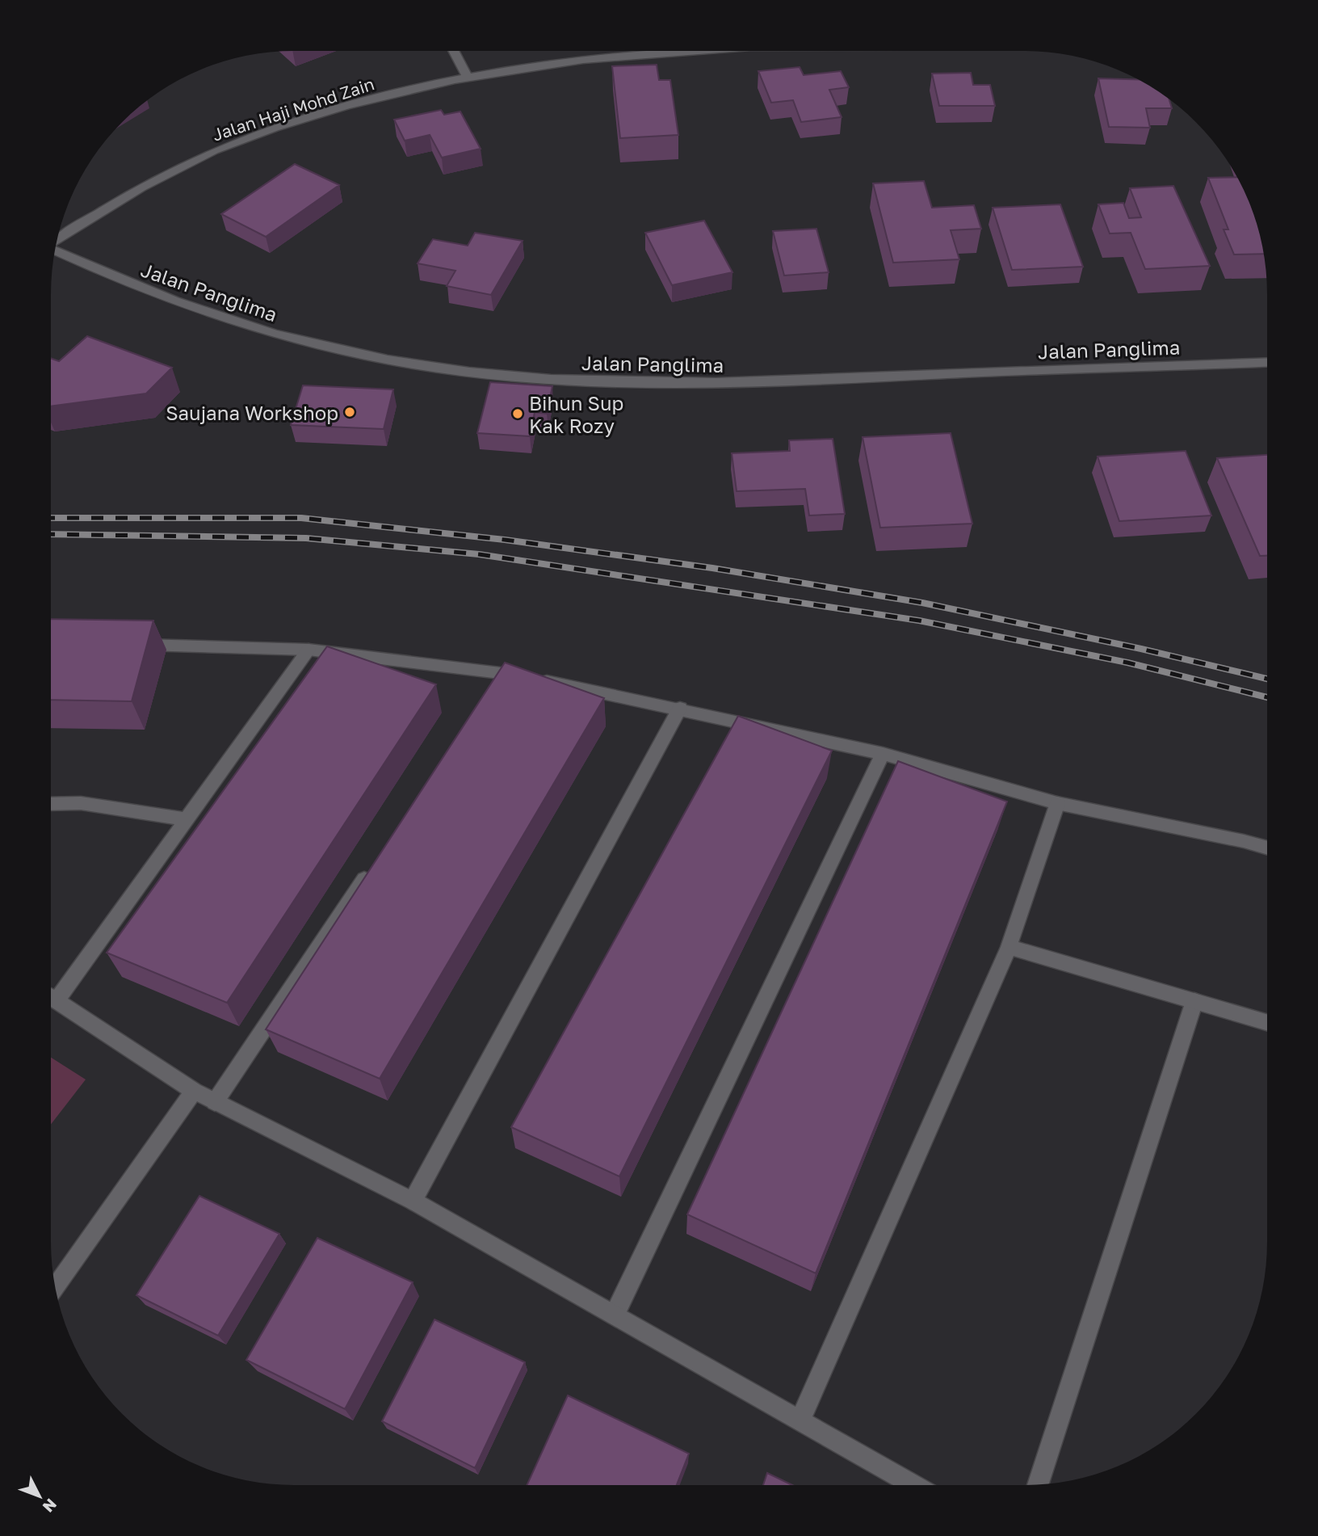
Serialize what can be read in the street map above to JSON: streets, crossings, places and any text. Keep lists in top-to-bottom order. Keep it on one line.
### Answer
{"streets":{"street":["Jalan Haji Mohd Zain","Jalan Panglima"]},"places":["Saujana Workshop","Bihun Sup Kak Rozy"],"north":"bottom right"}
